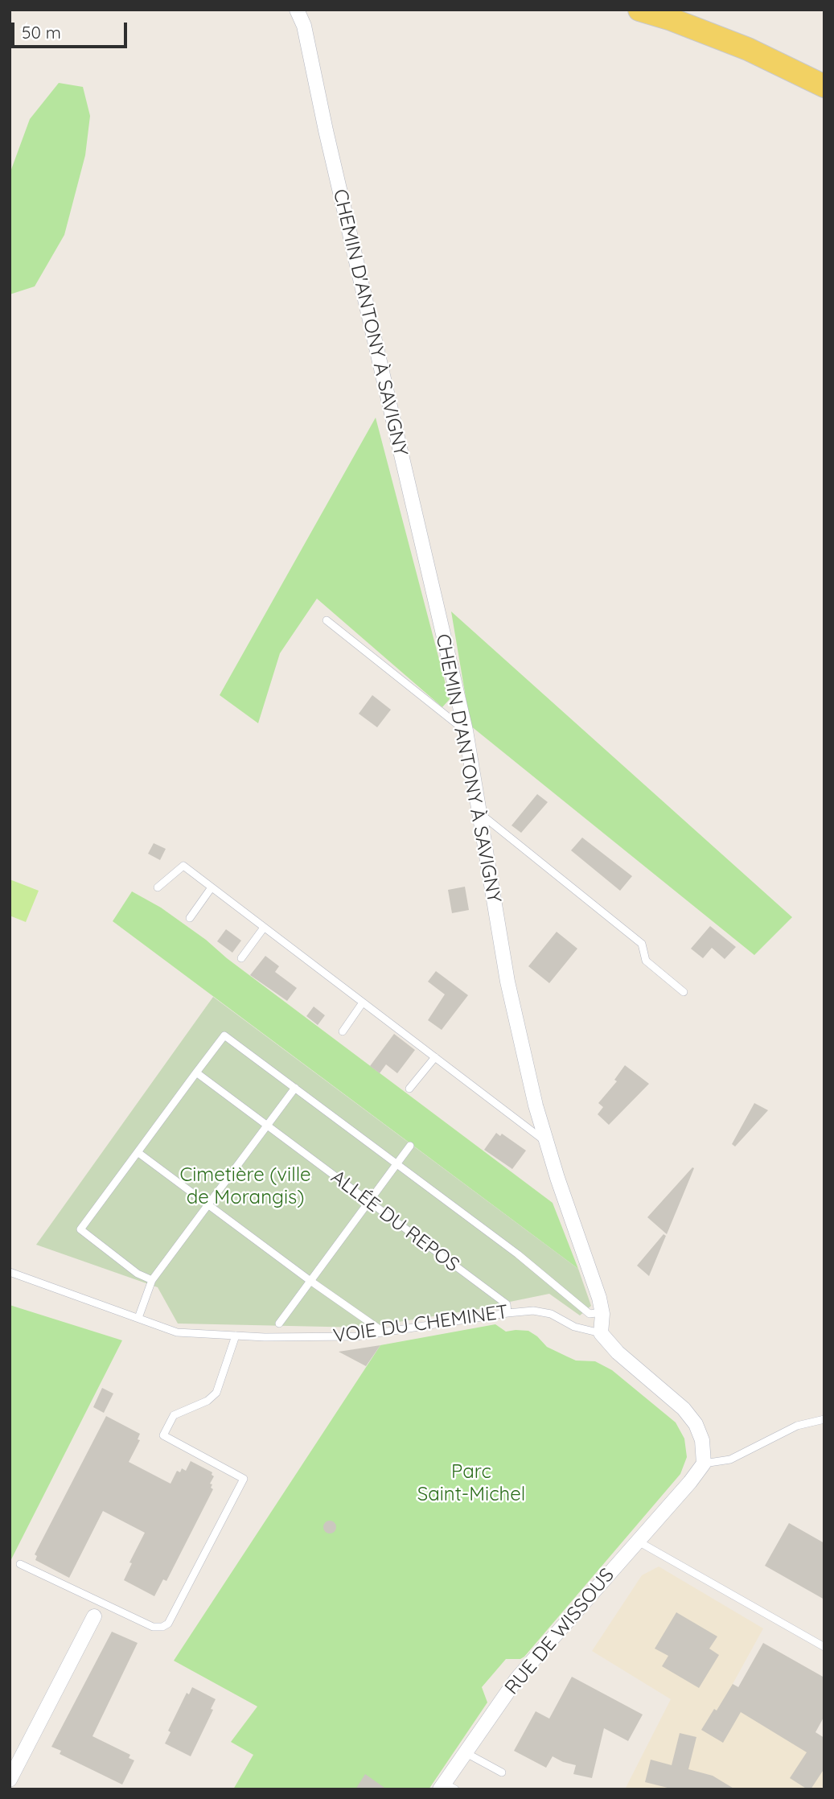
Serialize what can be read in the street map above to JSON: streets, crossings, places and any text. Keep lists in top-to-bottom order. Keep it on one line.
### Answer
{"streets":{"street":["CHEMIN D'ANTONY À SAVIGNY","RUE DE WISSOUS"],"lane":["ALLÉE DU REPOS","VOIE DU CHEMINET"]},"crossings":[["CHEMIN D'ANTONY À SAVIGNY","VOIE DU CHEMINET"],["ALLÉE DU REPOS","VOIE DU CHEMINET"]],"parks":["Cimetière (ville de Morangis)","Parc Saint-Michel"],"scale_bar":"50 m"}
